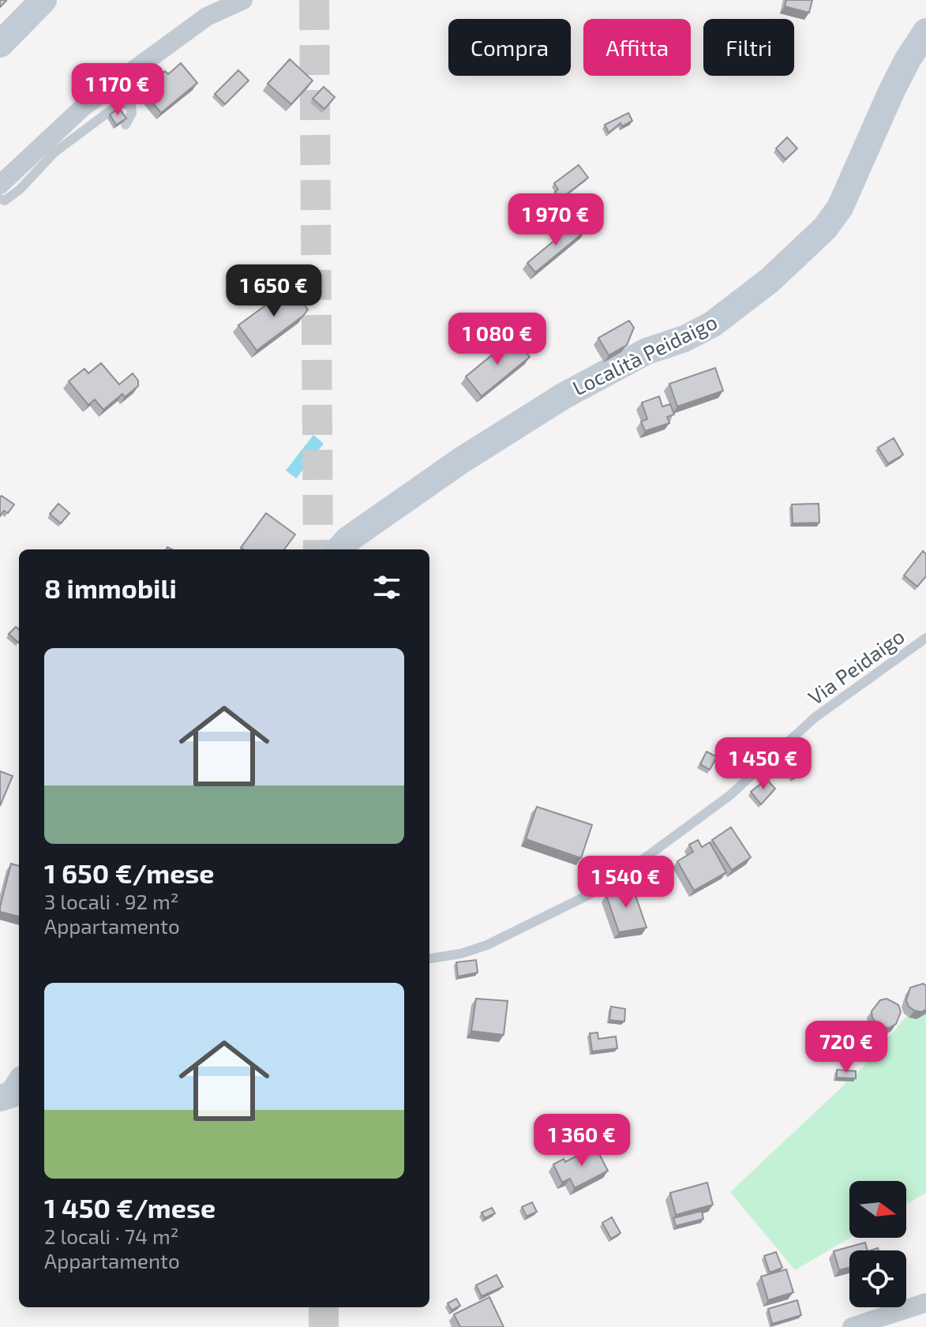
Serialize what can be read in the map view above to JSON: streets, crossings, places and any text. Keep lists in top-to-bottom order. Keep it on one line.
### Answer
{"streets":{"street":["Località Peidaigo"],"lane":["Via Peidaigo"]},"north":"right","page":{"chip":["Compra","Affitta","Filtri"],"price":["1 170 €","1 970 €","1 650 €","1 080 €","1 450 €","1 540 €","720 €","1 360 €"],"heading":"8 immobili","list":[{"name":"1 650 €/mese","note":"3 locali · 92 m² · Appartamento"},{"name":"1 450 €/mese","note":"2 locali · 74 m² · Appartamento"}]}}
